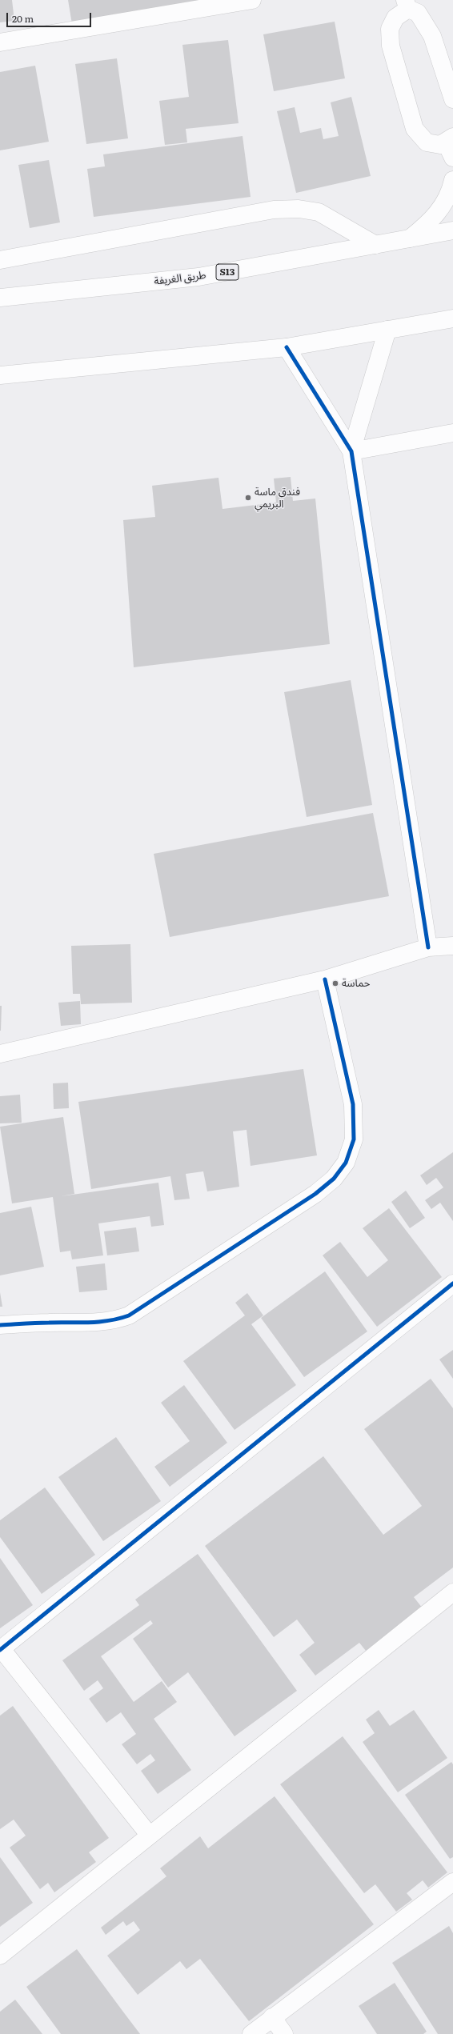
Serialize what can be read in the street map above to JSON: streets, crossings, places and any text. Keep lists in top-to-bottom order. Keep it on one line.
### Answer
{"streets":{"street":["S13","طريق الغريفة"]},"places":["فندق ماسة البريمي","حماسة"],"scale_bar":"20 m"}
